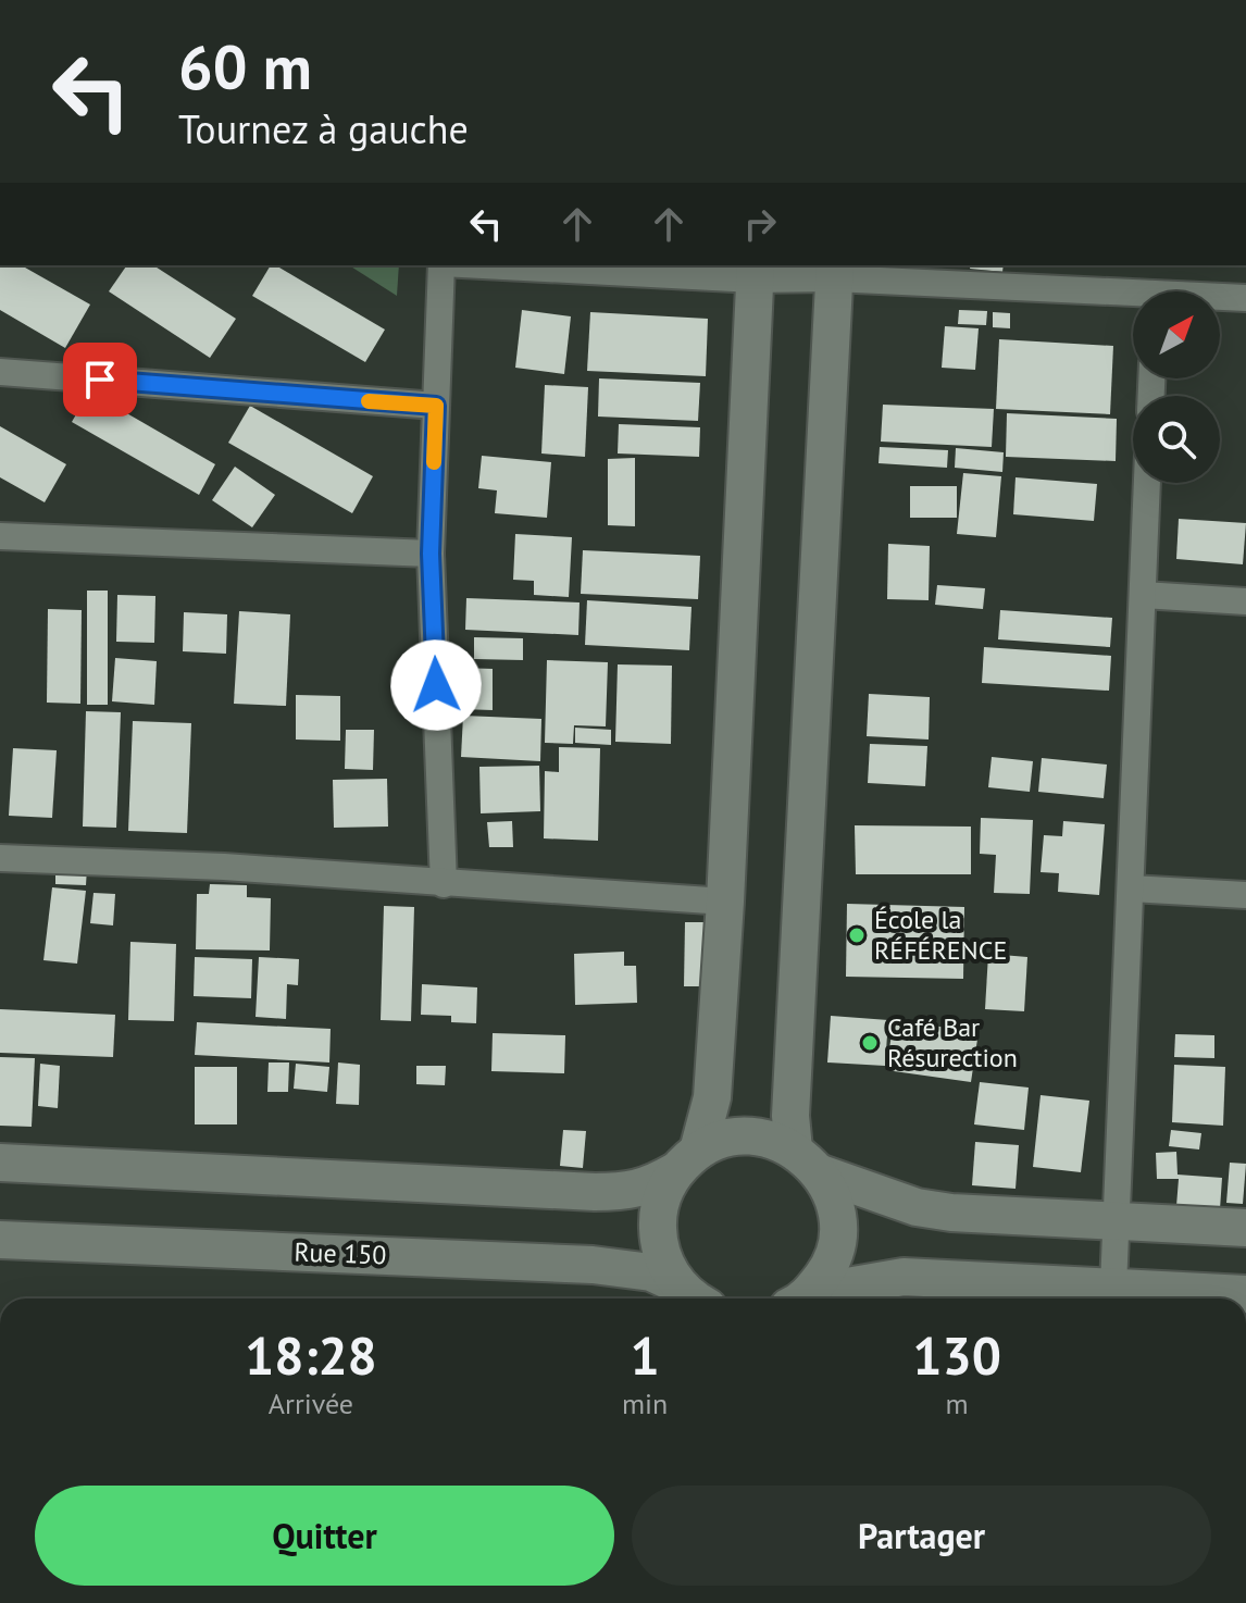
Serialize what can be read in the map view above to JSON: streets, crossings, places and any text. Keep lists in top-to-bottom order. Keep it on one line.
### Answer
{"streets":{"main road":["Rue 150"]},"places":["École la RÉFÉRENCE","Café Bar Résurection"],"north":"top right","page":{"turn":["60 m","Tournez à gauche"],"eta":["18:28","Arrivée","1","min","130","m"],"buttons":["Quitter","Partager"]}}
